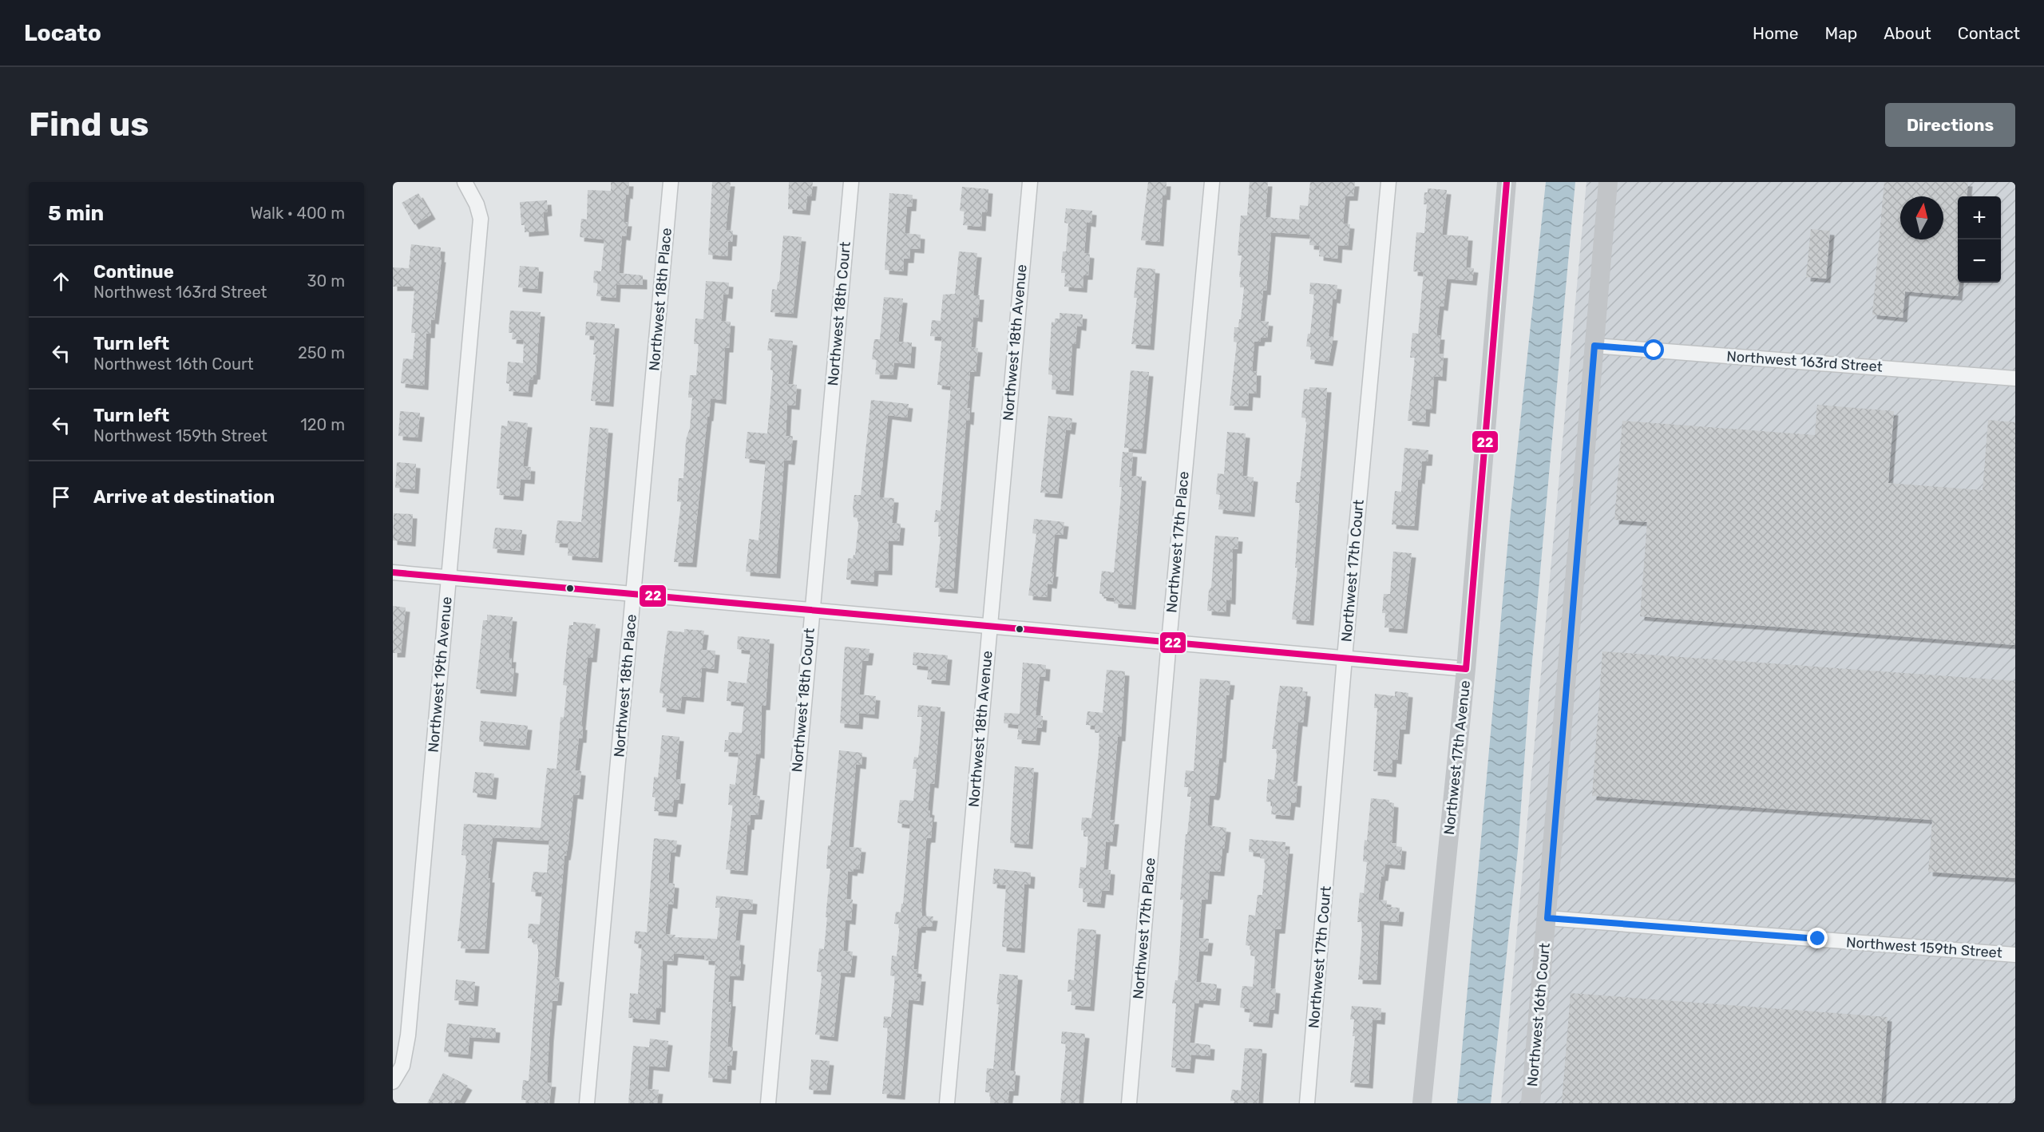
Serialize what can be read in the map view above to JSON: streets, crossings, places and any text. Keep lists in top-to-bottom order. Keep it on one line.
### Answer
{"streets":{"street":["Northwest 18th Place","Northwest 18th Court","Northwest 18th Avenue","Northwest 163rd Street","Northwest 17th Place","Northwest 17th Court","Northwest 19th Avenue","Northwest 17th Avenue","Northwest 159th Street","Northwest 16th Court"]},"crossings":[["Northwest 163rd Street","Northwest 16th Court"],["Northwest 159th Street","Northwest 16th Court"]],"lines":["transit line 22"],"north":"top","page":{"header":"Locato","nav":["Home","Map","About","Contact"],"buttons":"Directions","title":"Find us","heading":["5 min","Walk · 400 m"],"map_buttons":["+","−"],"list":[["Continue","Northwest 163rd Street","30 m"],["Turn left","Northwest 16th Court","250 m"],["Turn left","Northwest 159th Street","120 m"],"Arrive at destination"]}}
